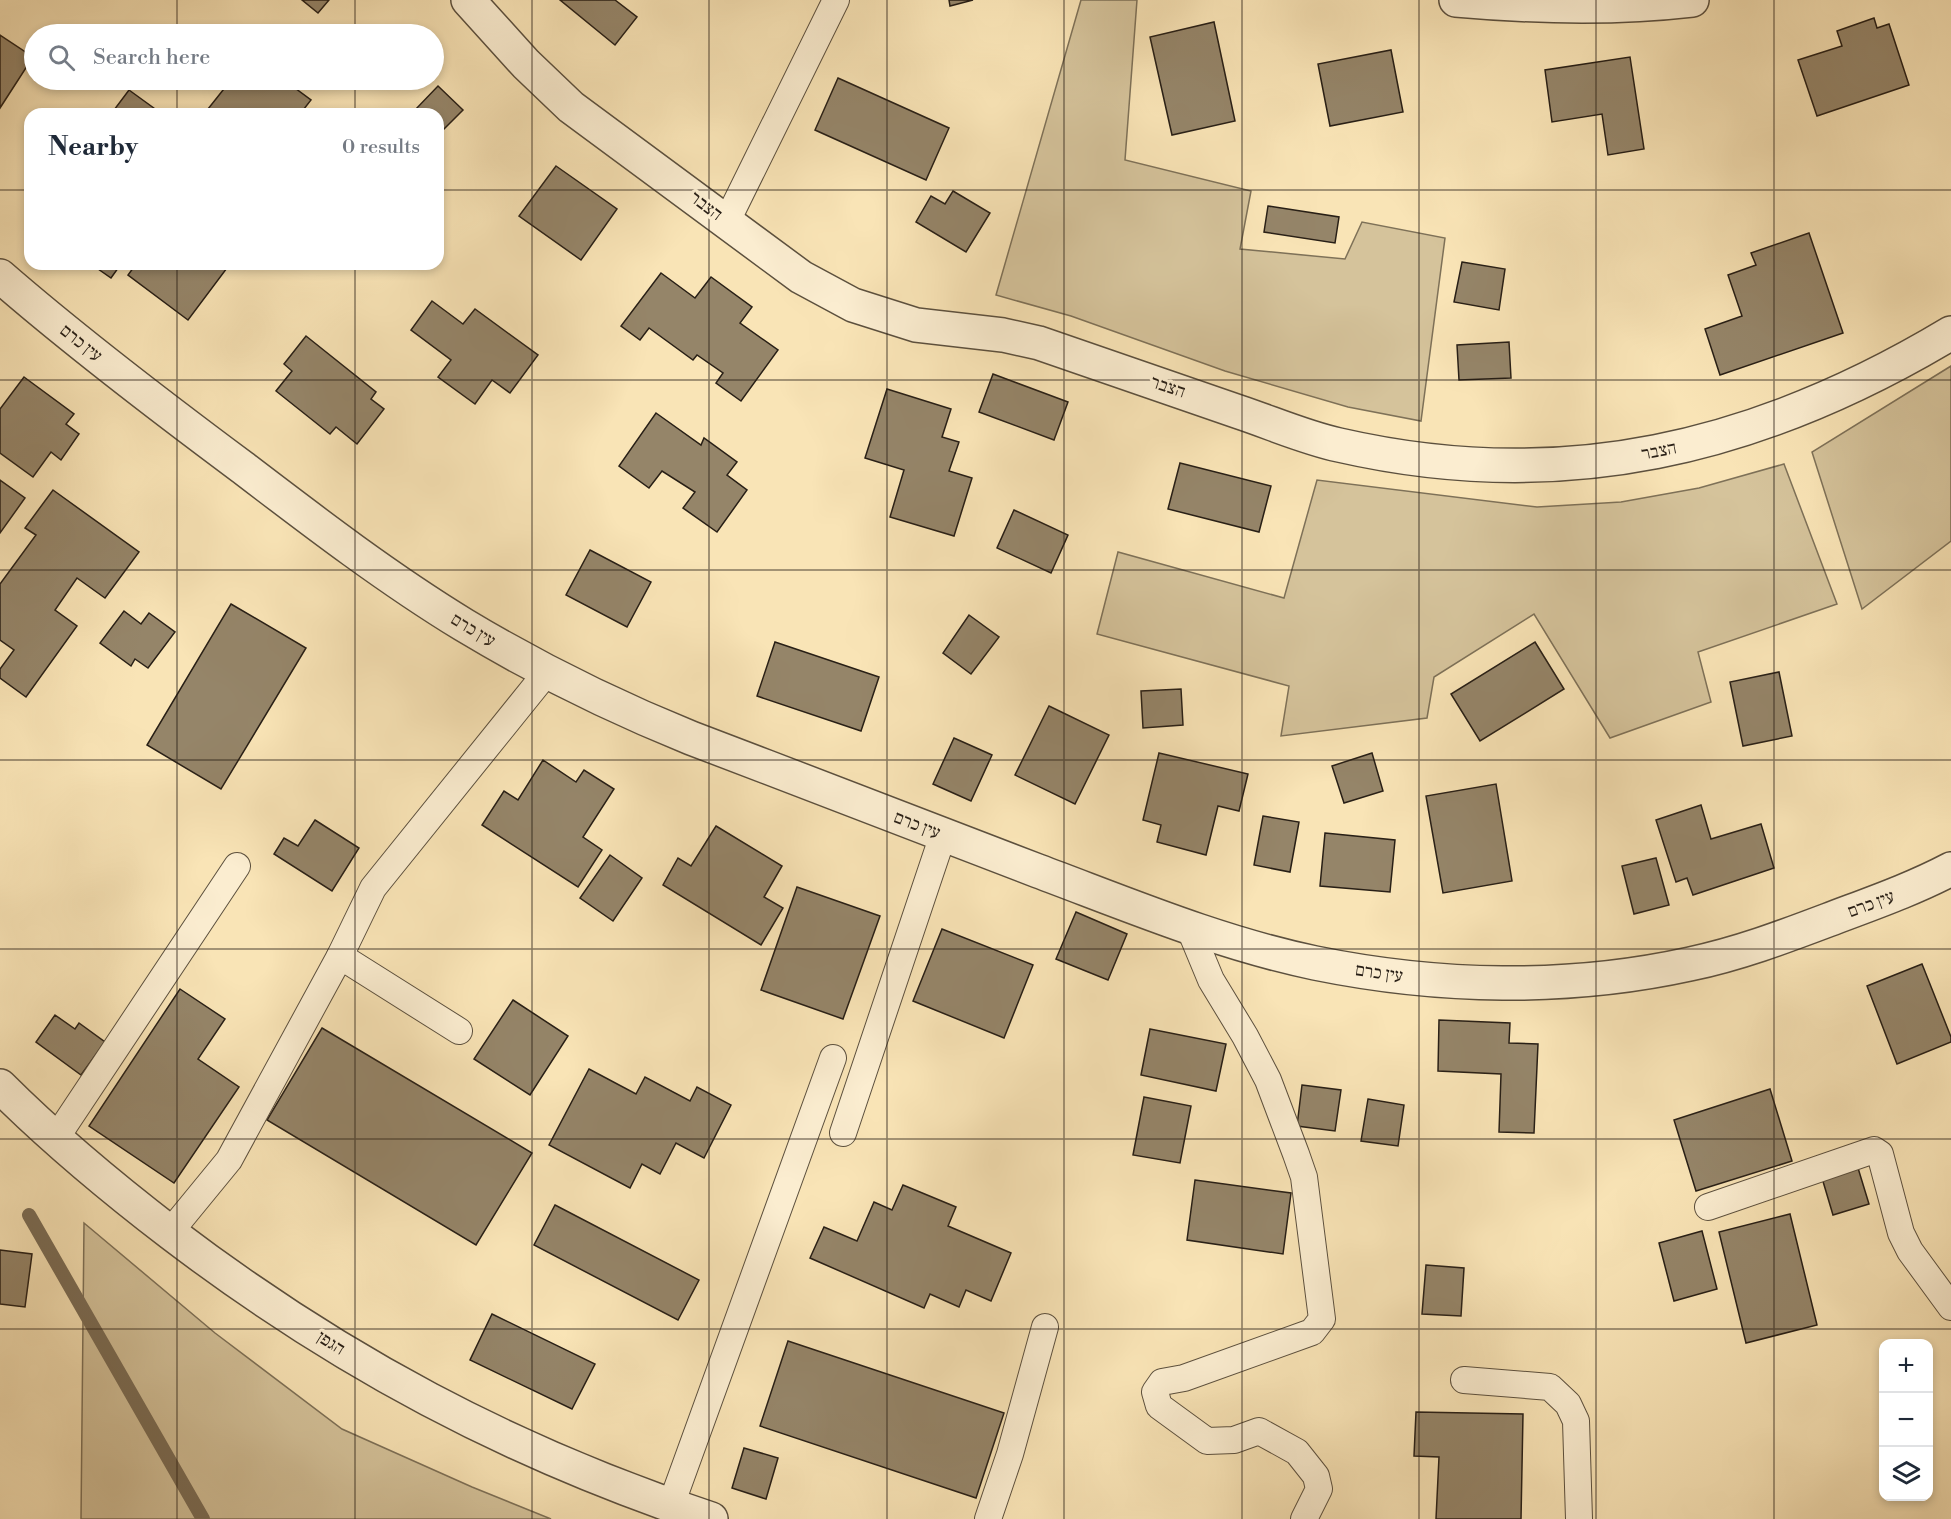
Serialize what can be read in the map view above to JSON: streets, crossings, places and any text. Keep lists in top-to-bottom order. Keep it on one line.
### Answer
{"streets":{"street":["הצבר","עין כרם","הגפן"]},"page":{"search":"Search here","heading":["Nearby","0 results"],"map_buttons":["+","−"]}}
